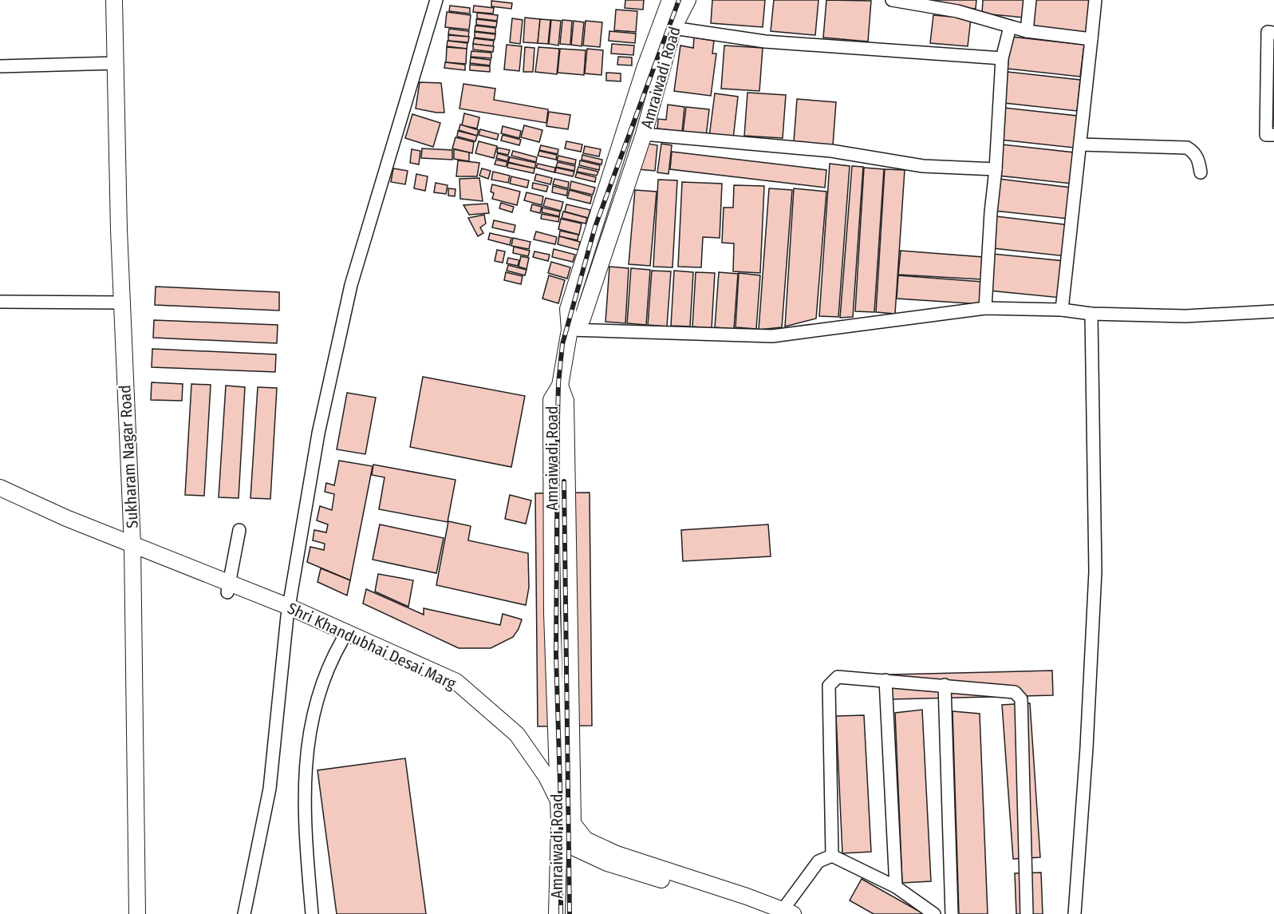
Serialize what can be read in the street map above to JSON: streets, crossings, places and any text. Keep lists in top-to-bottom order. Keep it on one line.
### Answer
{"streets":{"main road":["Amraiwadi Road","Sukharam Nagar Road","Shri Khandubhai Desai Marg"]},"crossings":[["Amraiwadi Road","Shri Khandubhai Desai Marg"],["Sukharam Nagar Road","Shri Khandubhai Desai Marg"]]}
